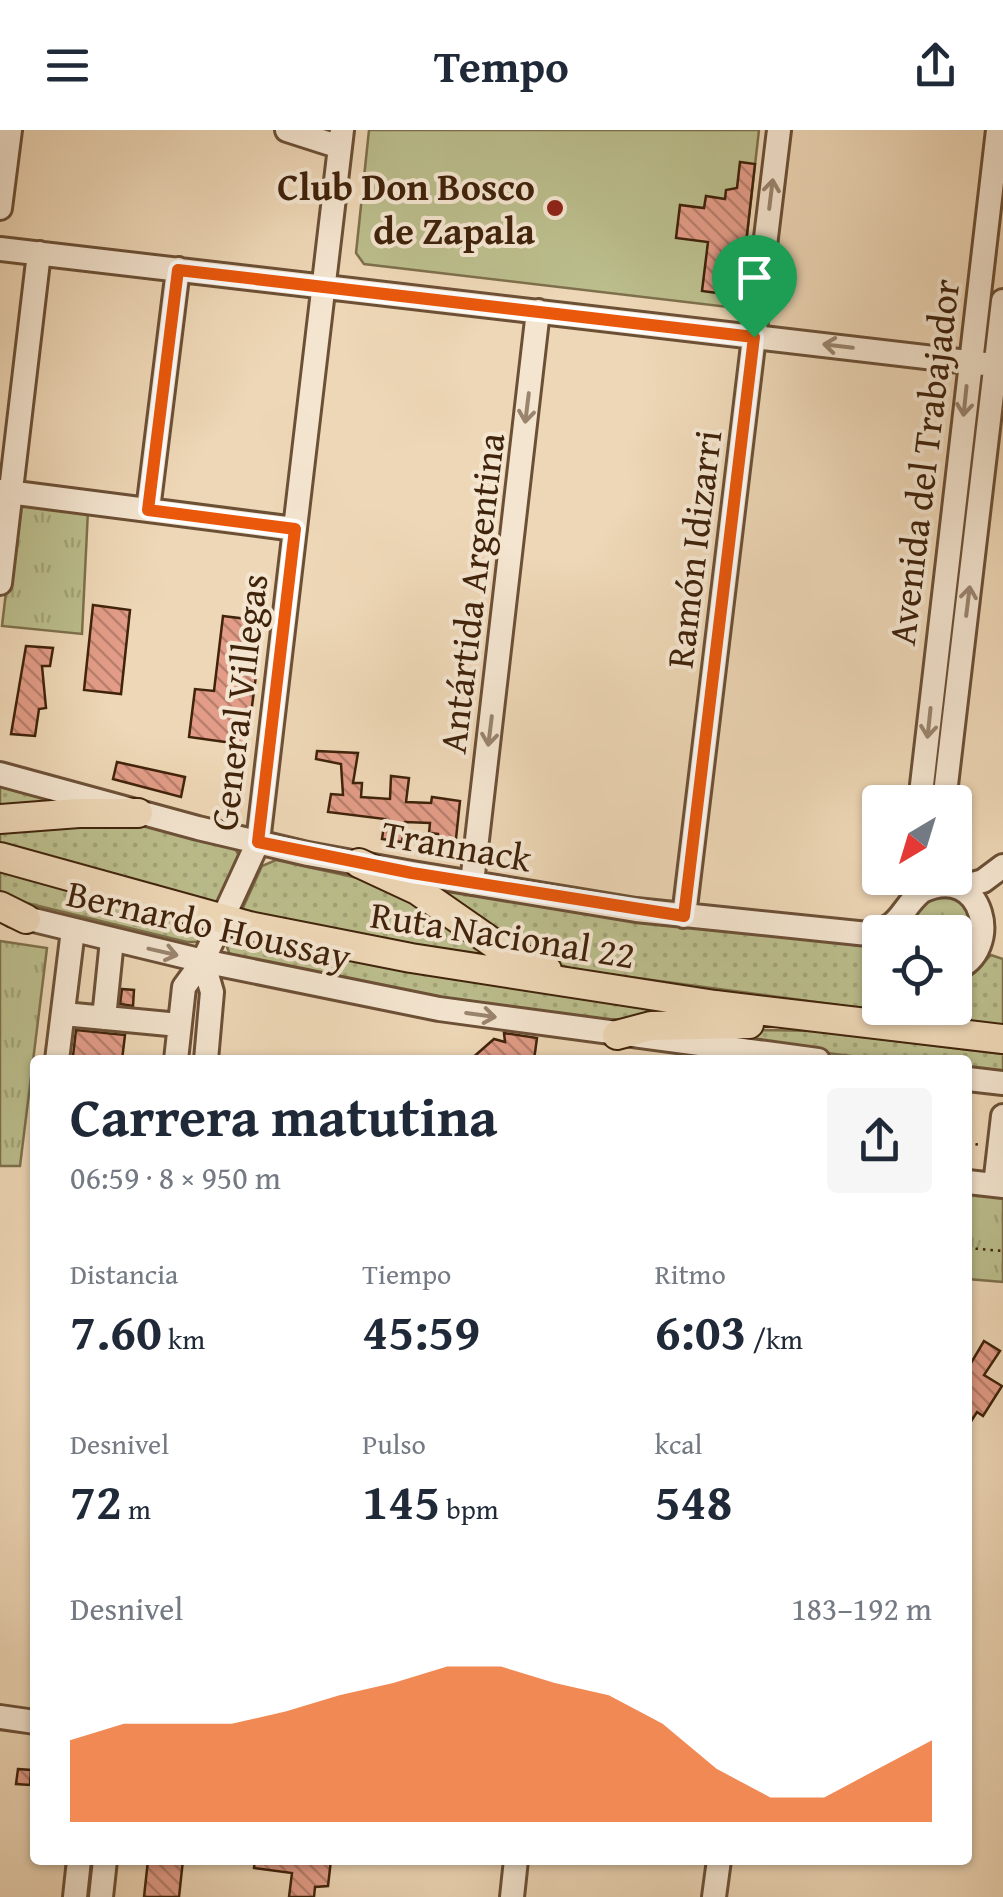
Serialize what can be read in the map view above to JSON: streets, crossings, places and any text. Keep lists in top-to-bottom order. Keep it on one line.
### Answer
{"streets":{"main road":["Ruta Nacional 22"],"street":["Avenida del Trabajador","Ramón Idizarri","Antártida Argentina","General Villegas","Trannack","Bernardo Houssay"]},"crossings":[["Ramón Idizarri","Trannack"],["Antártida Argentina","Trannack"],["General Villegas","Trannack"],["General Villegas","Bernardo Houssay"],["General Villegas","Ruta Nacional 22"]],"one_way":["Antártida Argentina","Bernardo Houssay"],"places":["Club Don Bosco de Zapala"],"north":"bottom left","page":{"header":"Tempo","heading":["Carrera matutina","06:59 · 8 × 950 m"],"stats":[["Distancia","7.60 km"],["Tiempo","45:59"],["Ritmo","6:03 /km"],["Desnivel","72 m"],["Pulso","145 bpm"],["kcal","548"]],"chart":["Desnivel","183–192 m"]}}
